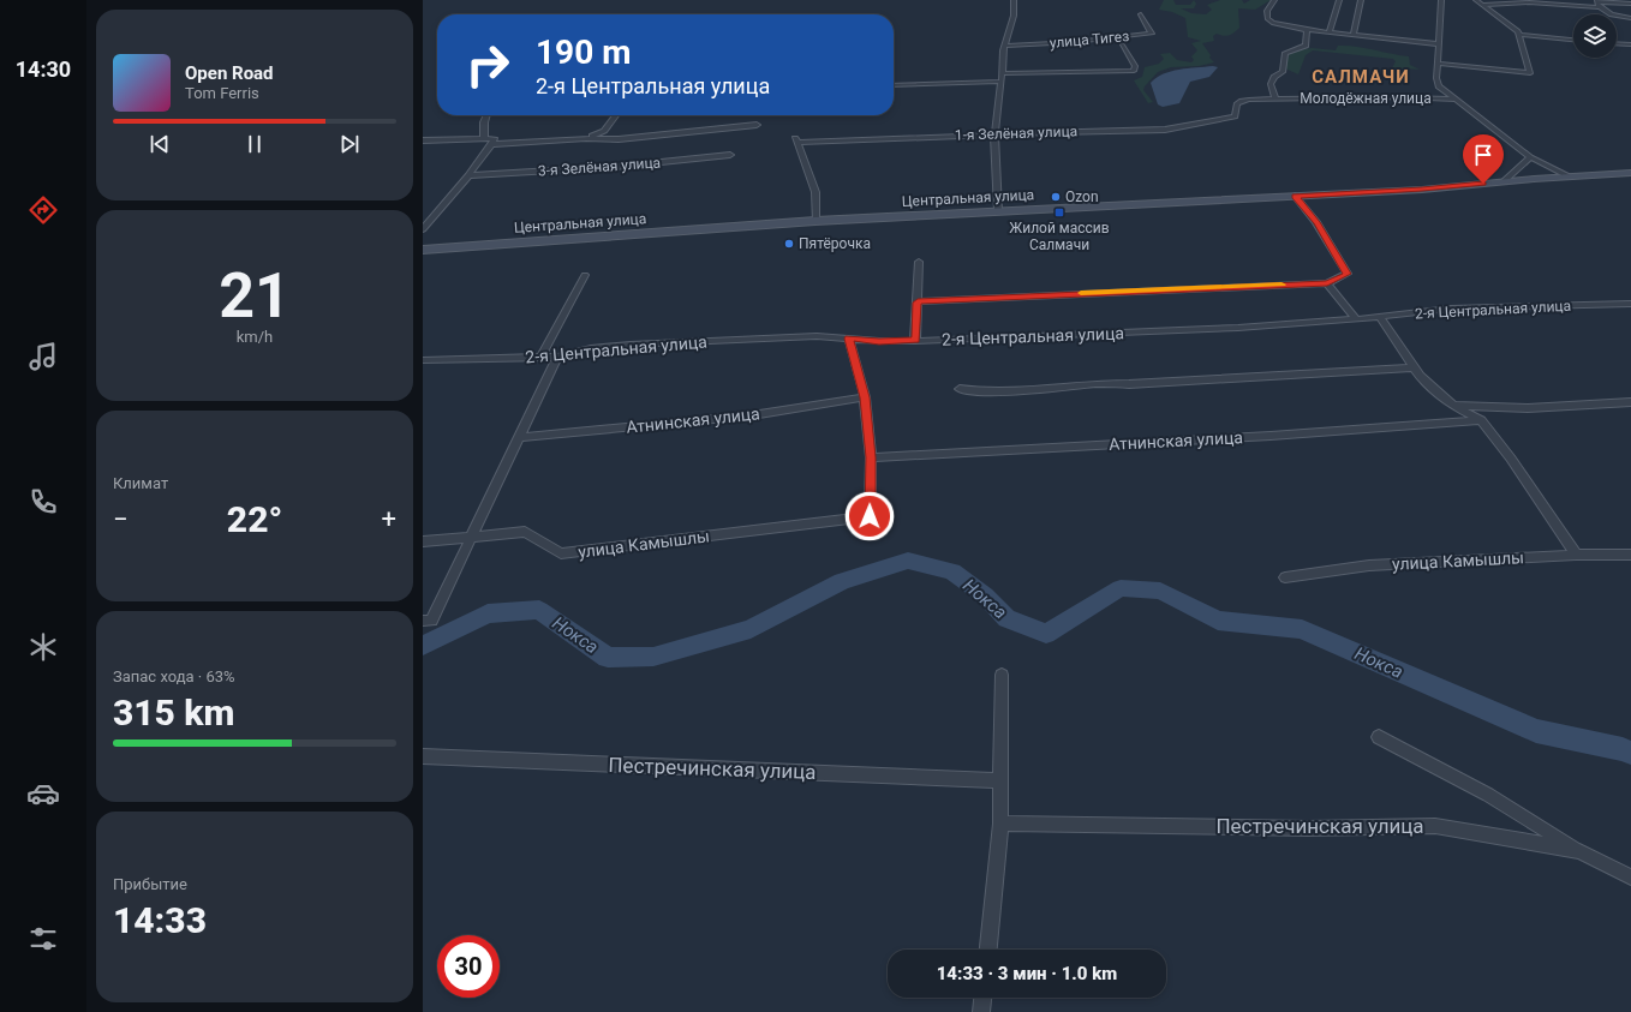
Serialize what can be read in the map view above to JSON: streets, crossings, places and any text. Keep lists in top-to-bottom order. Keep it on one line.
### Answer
{"streets":{"street":["улица Тигез","Молодёжная улица","1-я Зелёная улица","3-я Зелёная улица","Центральная улица","2-я Центральная улица","Атнинская улица","улица Камышлы","Пестречинская улица"]},"crossings":[["Молодёжная улица","1-я Зелёная улица"],["1-я Зелёная улица","Центральная улица"],["Атнинская улица","улица Камышлы"]],"districts":["САЛМАЧИ"],"water":["Нокса"],"places":{"other":["Ozon","Пятёрочка"],"transit":["Жилой массив Салмачи"]},"page":{"tabs":"14:30","turn":["190 m","2-я Центральная улица"],"song":["Open Road","Tom Ferris"],"tile":[["21","km/h"],"Климат",["Запас хода · 63%","315 km"],["Прибытие","14:33"]],"heat":["−","22°","+"],"limit":"30","trip":"14:33 · 3 мин · 1.0 km"}}
